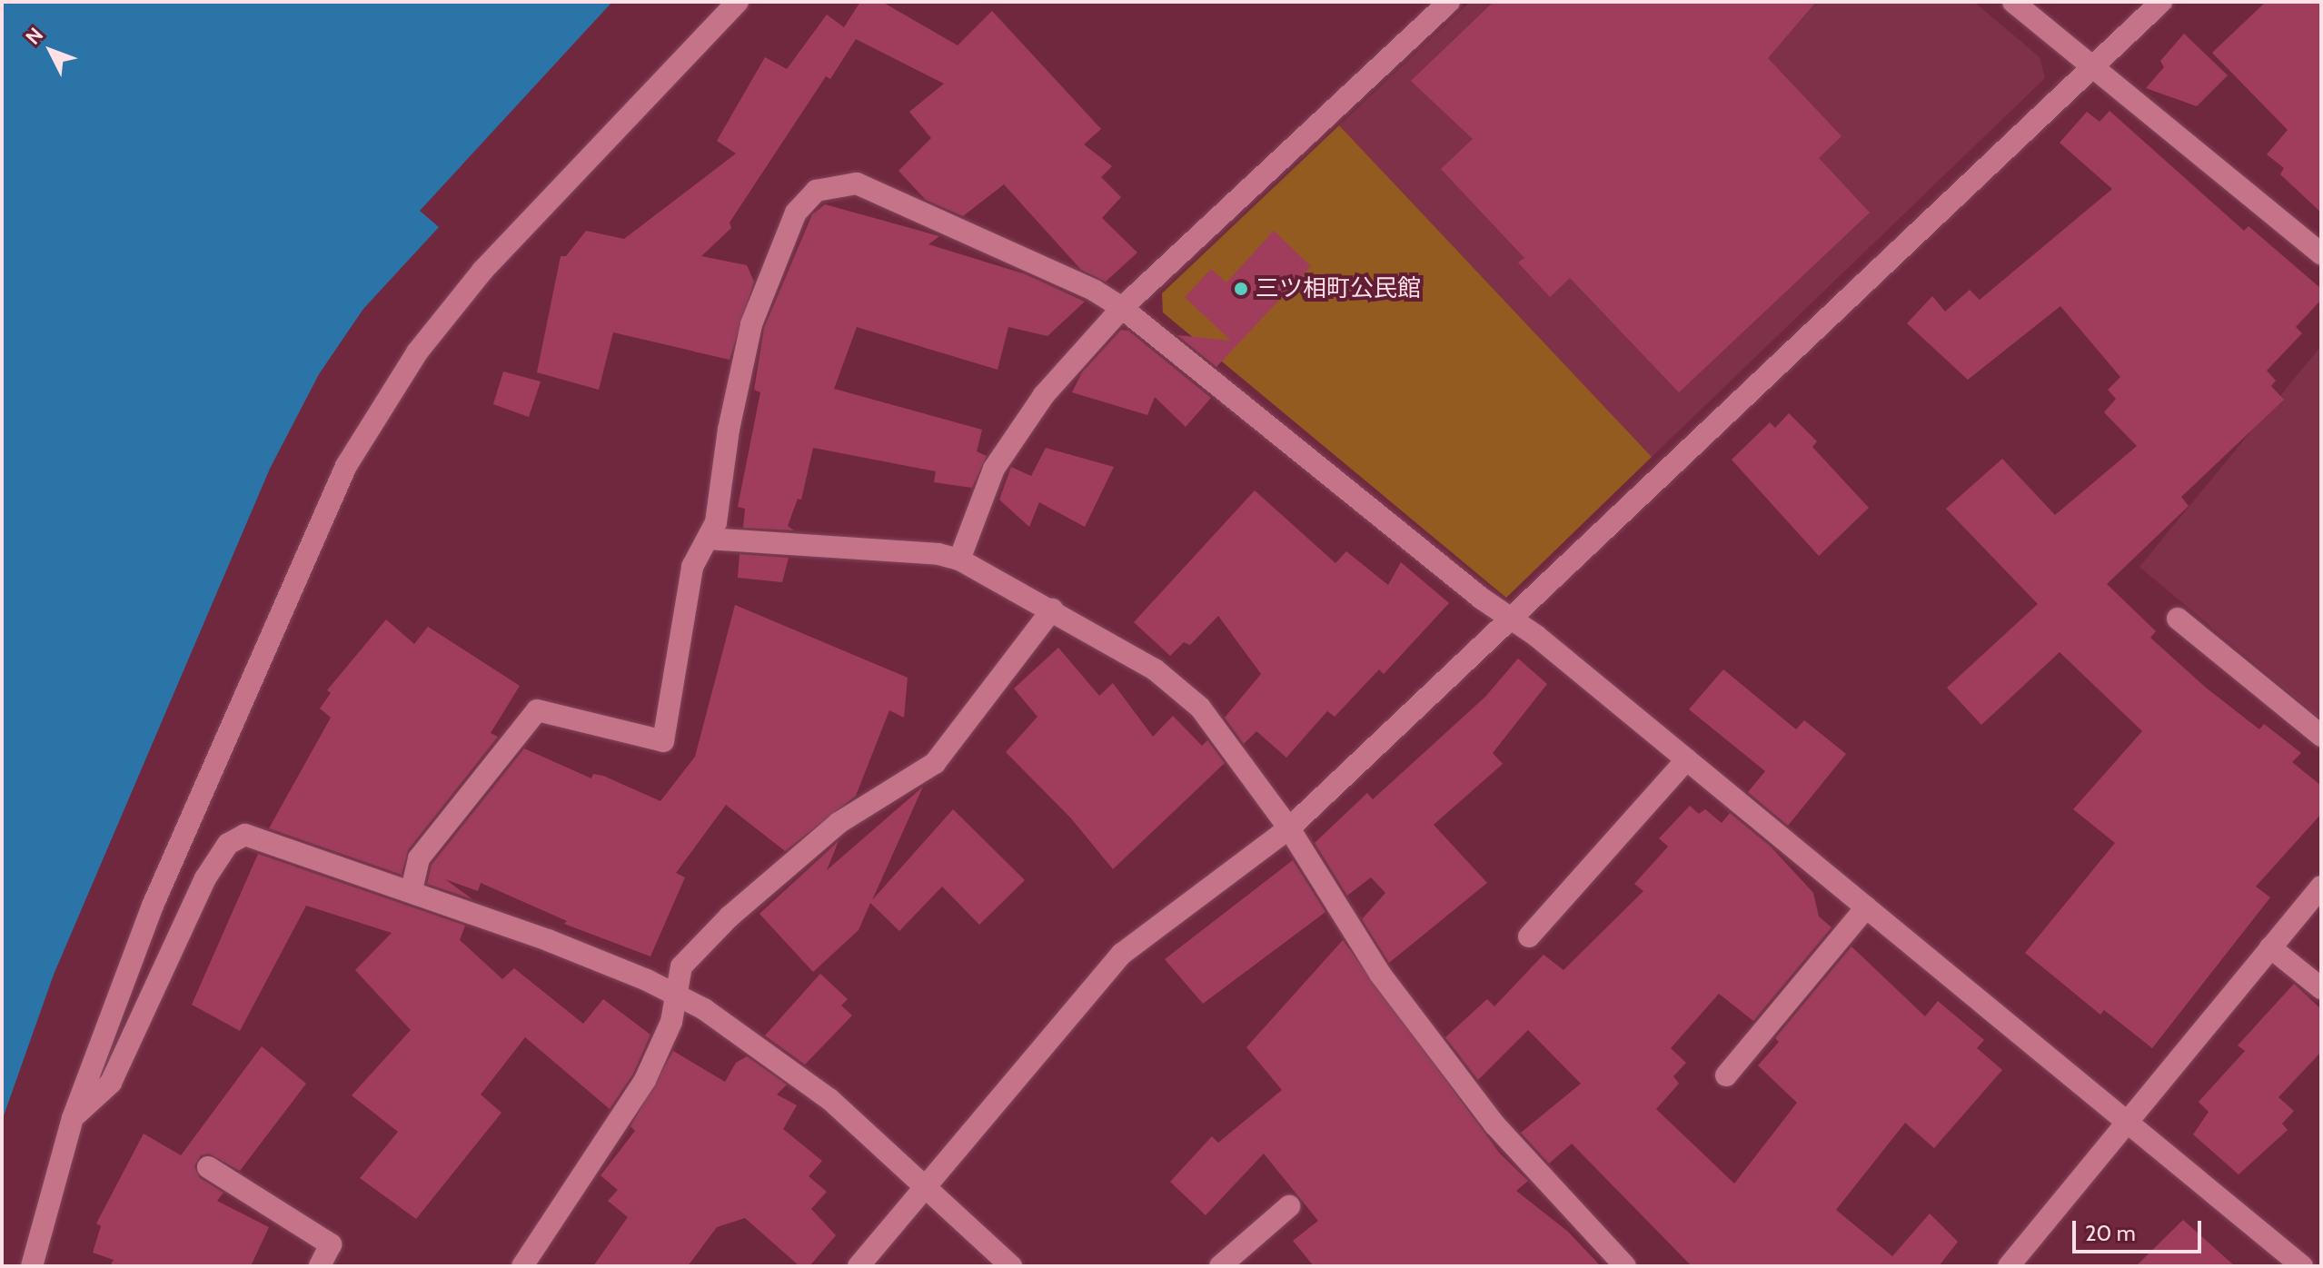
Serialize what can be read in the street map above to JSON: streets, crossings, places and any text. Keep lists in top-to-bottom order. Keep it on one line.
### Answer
{"places":["三ツ相町公民館"],"scale_bar":"20 m","north":"top left"}
